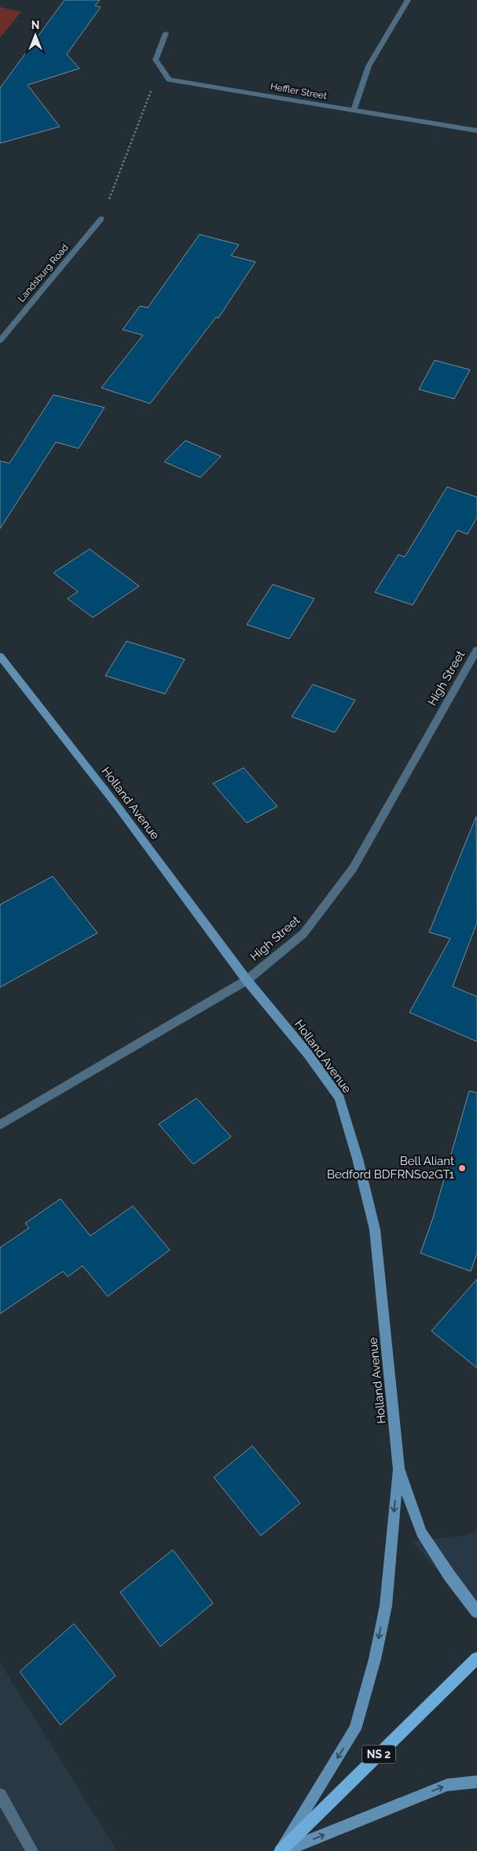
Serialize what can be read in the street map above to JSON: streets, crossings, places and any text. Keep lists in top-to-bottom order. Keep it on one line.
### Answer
{"streets":{"main road":["NS 2"],"street":["Heffler Street","Landsburg Road","High Street","Holland Avenue"]},"crossings":[["High Street","Holland Avenue"]],"places":["Bell Aliant Bedford BDFRNS02GT1"],"north":"top"}
